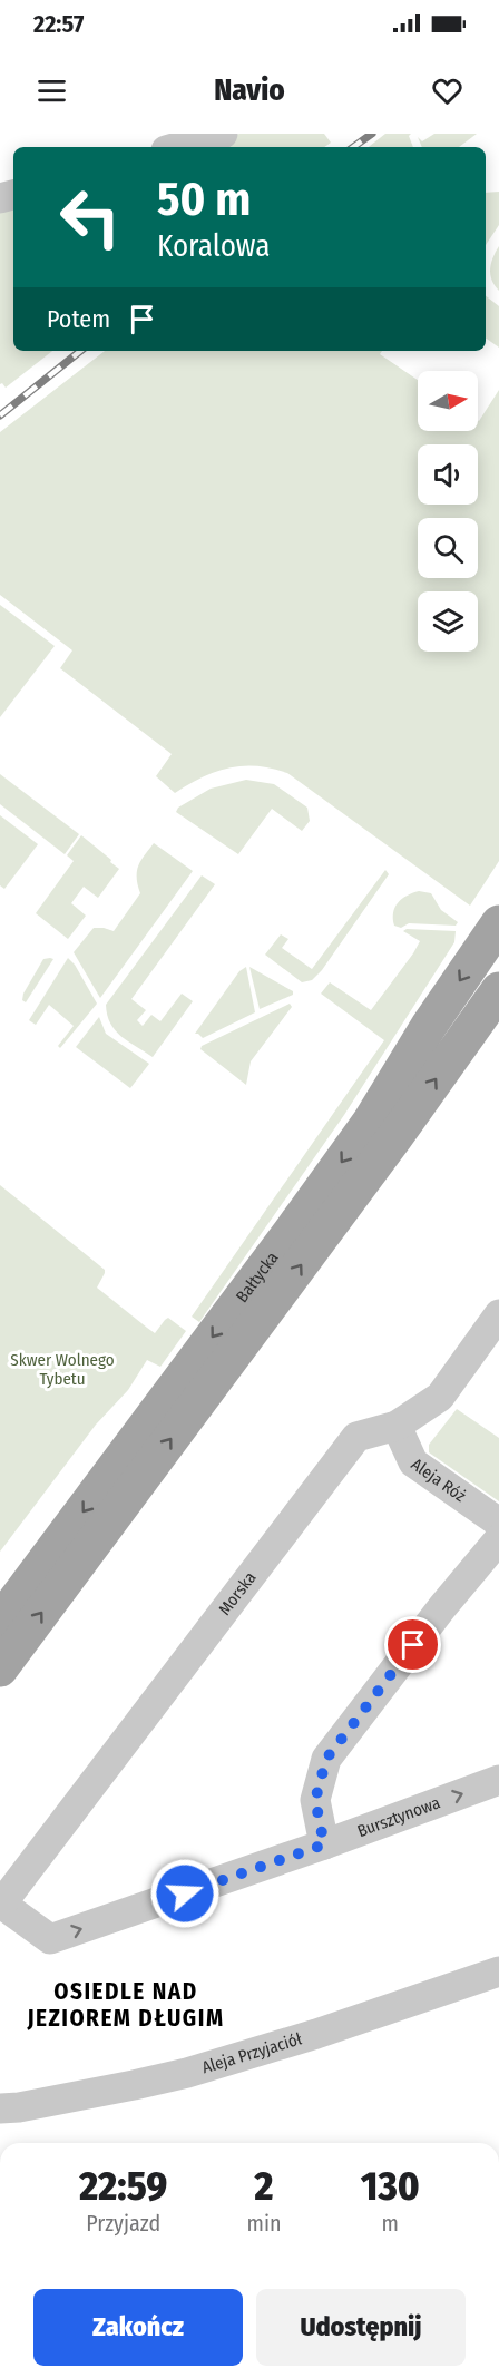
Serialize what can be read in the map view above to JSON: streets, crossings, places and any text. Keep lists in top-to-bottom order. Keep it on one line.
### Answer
{"streets":{"main road":["Bałtycka"],"street":["Aleja Róż","Morska","Bursztynowa","Aleja Przyjaciół"]},"crossings":[["Aleja Róż","Morska"],["Morska","Bursztynowa"]],"one_way":["Bursztynowa"],"districts":["OSIEDLE NAD JEZIOREM DŁUGIM"],"parks":["Skwer Wolnego Tybetu"],"north":"right","page":{"status":"22:57","header":"Navio","turn":["50 m","Koralowa"],"then":"Potem","eta":["22:59","Przyjazd","2","min","130","m"],"buttons":["Zakończ","Udostępnij"]}}
